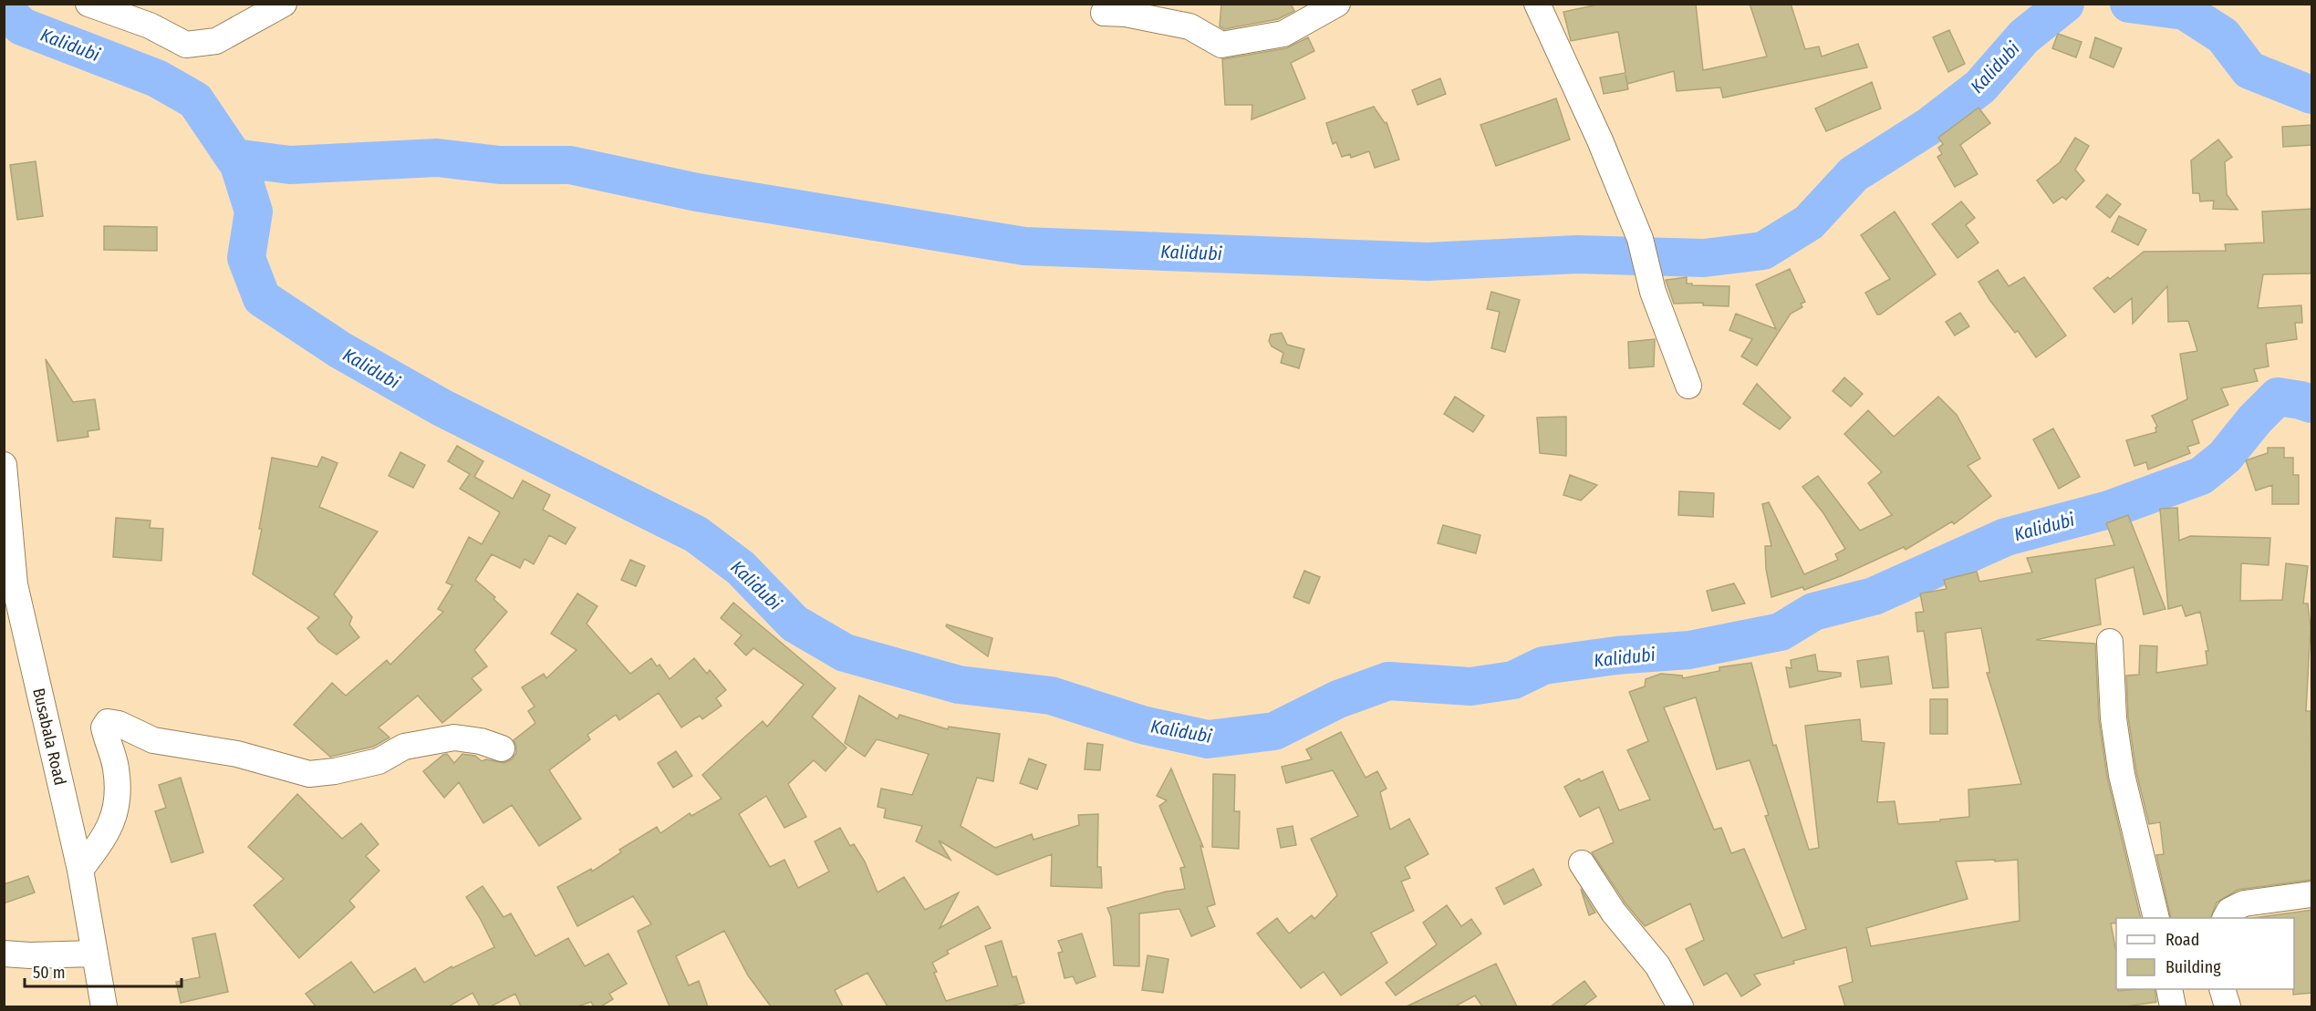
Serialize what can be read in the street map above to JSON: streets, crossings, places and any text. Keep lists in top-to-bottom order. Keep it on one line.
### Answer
{"streets":{"street":["Busabala Road"]},"water":["Kalidubi"],"legend":["Road","Building"],"scale_bar":"50 m"}
